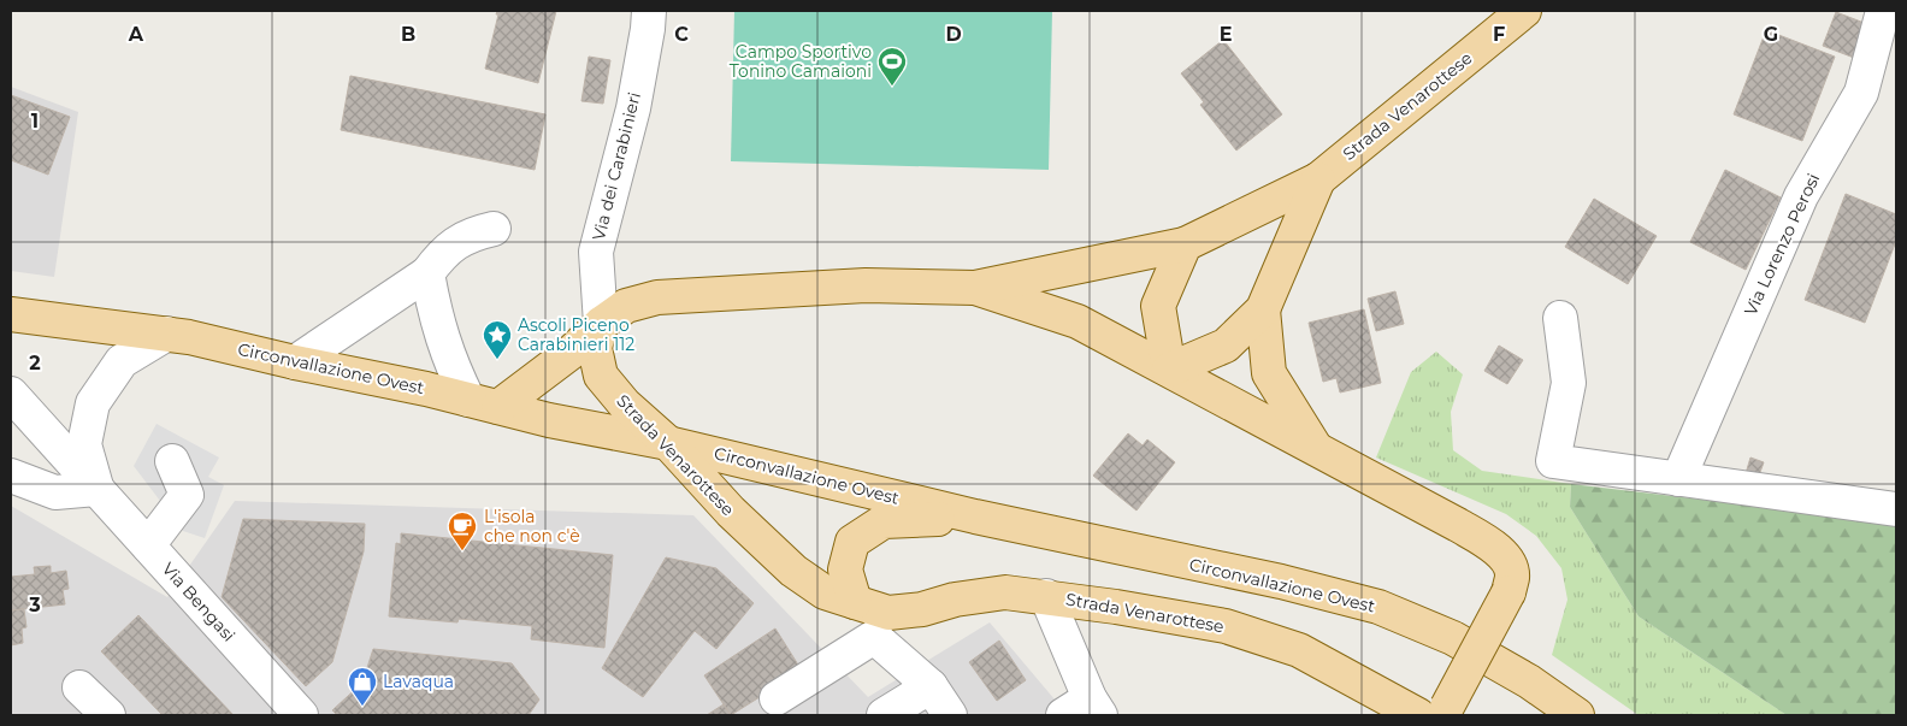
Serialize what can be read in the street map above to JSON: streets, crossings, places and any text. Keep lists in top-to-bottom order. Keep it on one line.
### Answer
{"streets":{"main road":["Strada Venarottese","Circonvallazione Ovest"],"street":["Via dei Carabinieri","Via Lorenzo Perosi","Via Bengasi"]},"crossings":[["Strada Venarottese","Via dei Carabinieri"],["Strada Venarottese","Circonvallazione Ovest"],["Circonvallazione Ovest","Via Bengasi"]],"places":{"sports":["Campo Sportivo Tonino Camaioni"],"place":["Ascoli Piceno Carabinieri 112"],"cafe":["L'isola che non c'è"],"shop":["Lavaqua"]},"grid":{"columns":["A","B","C","D","E","F","G"],"rows":["1","2","3"]}}
